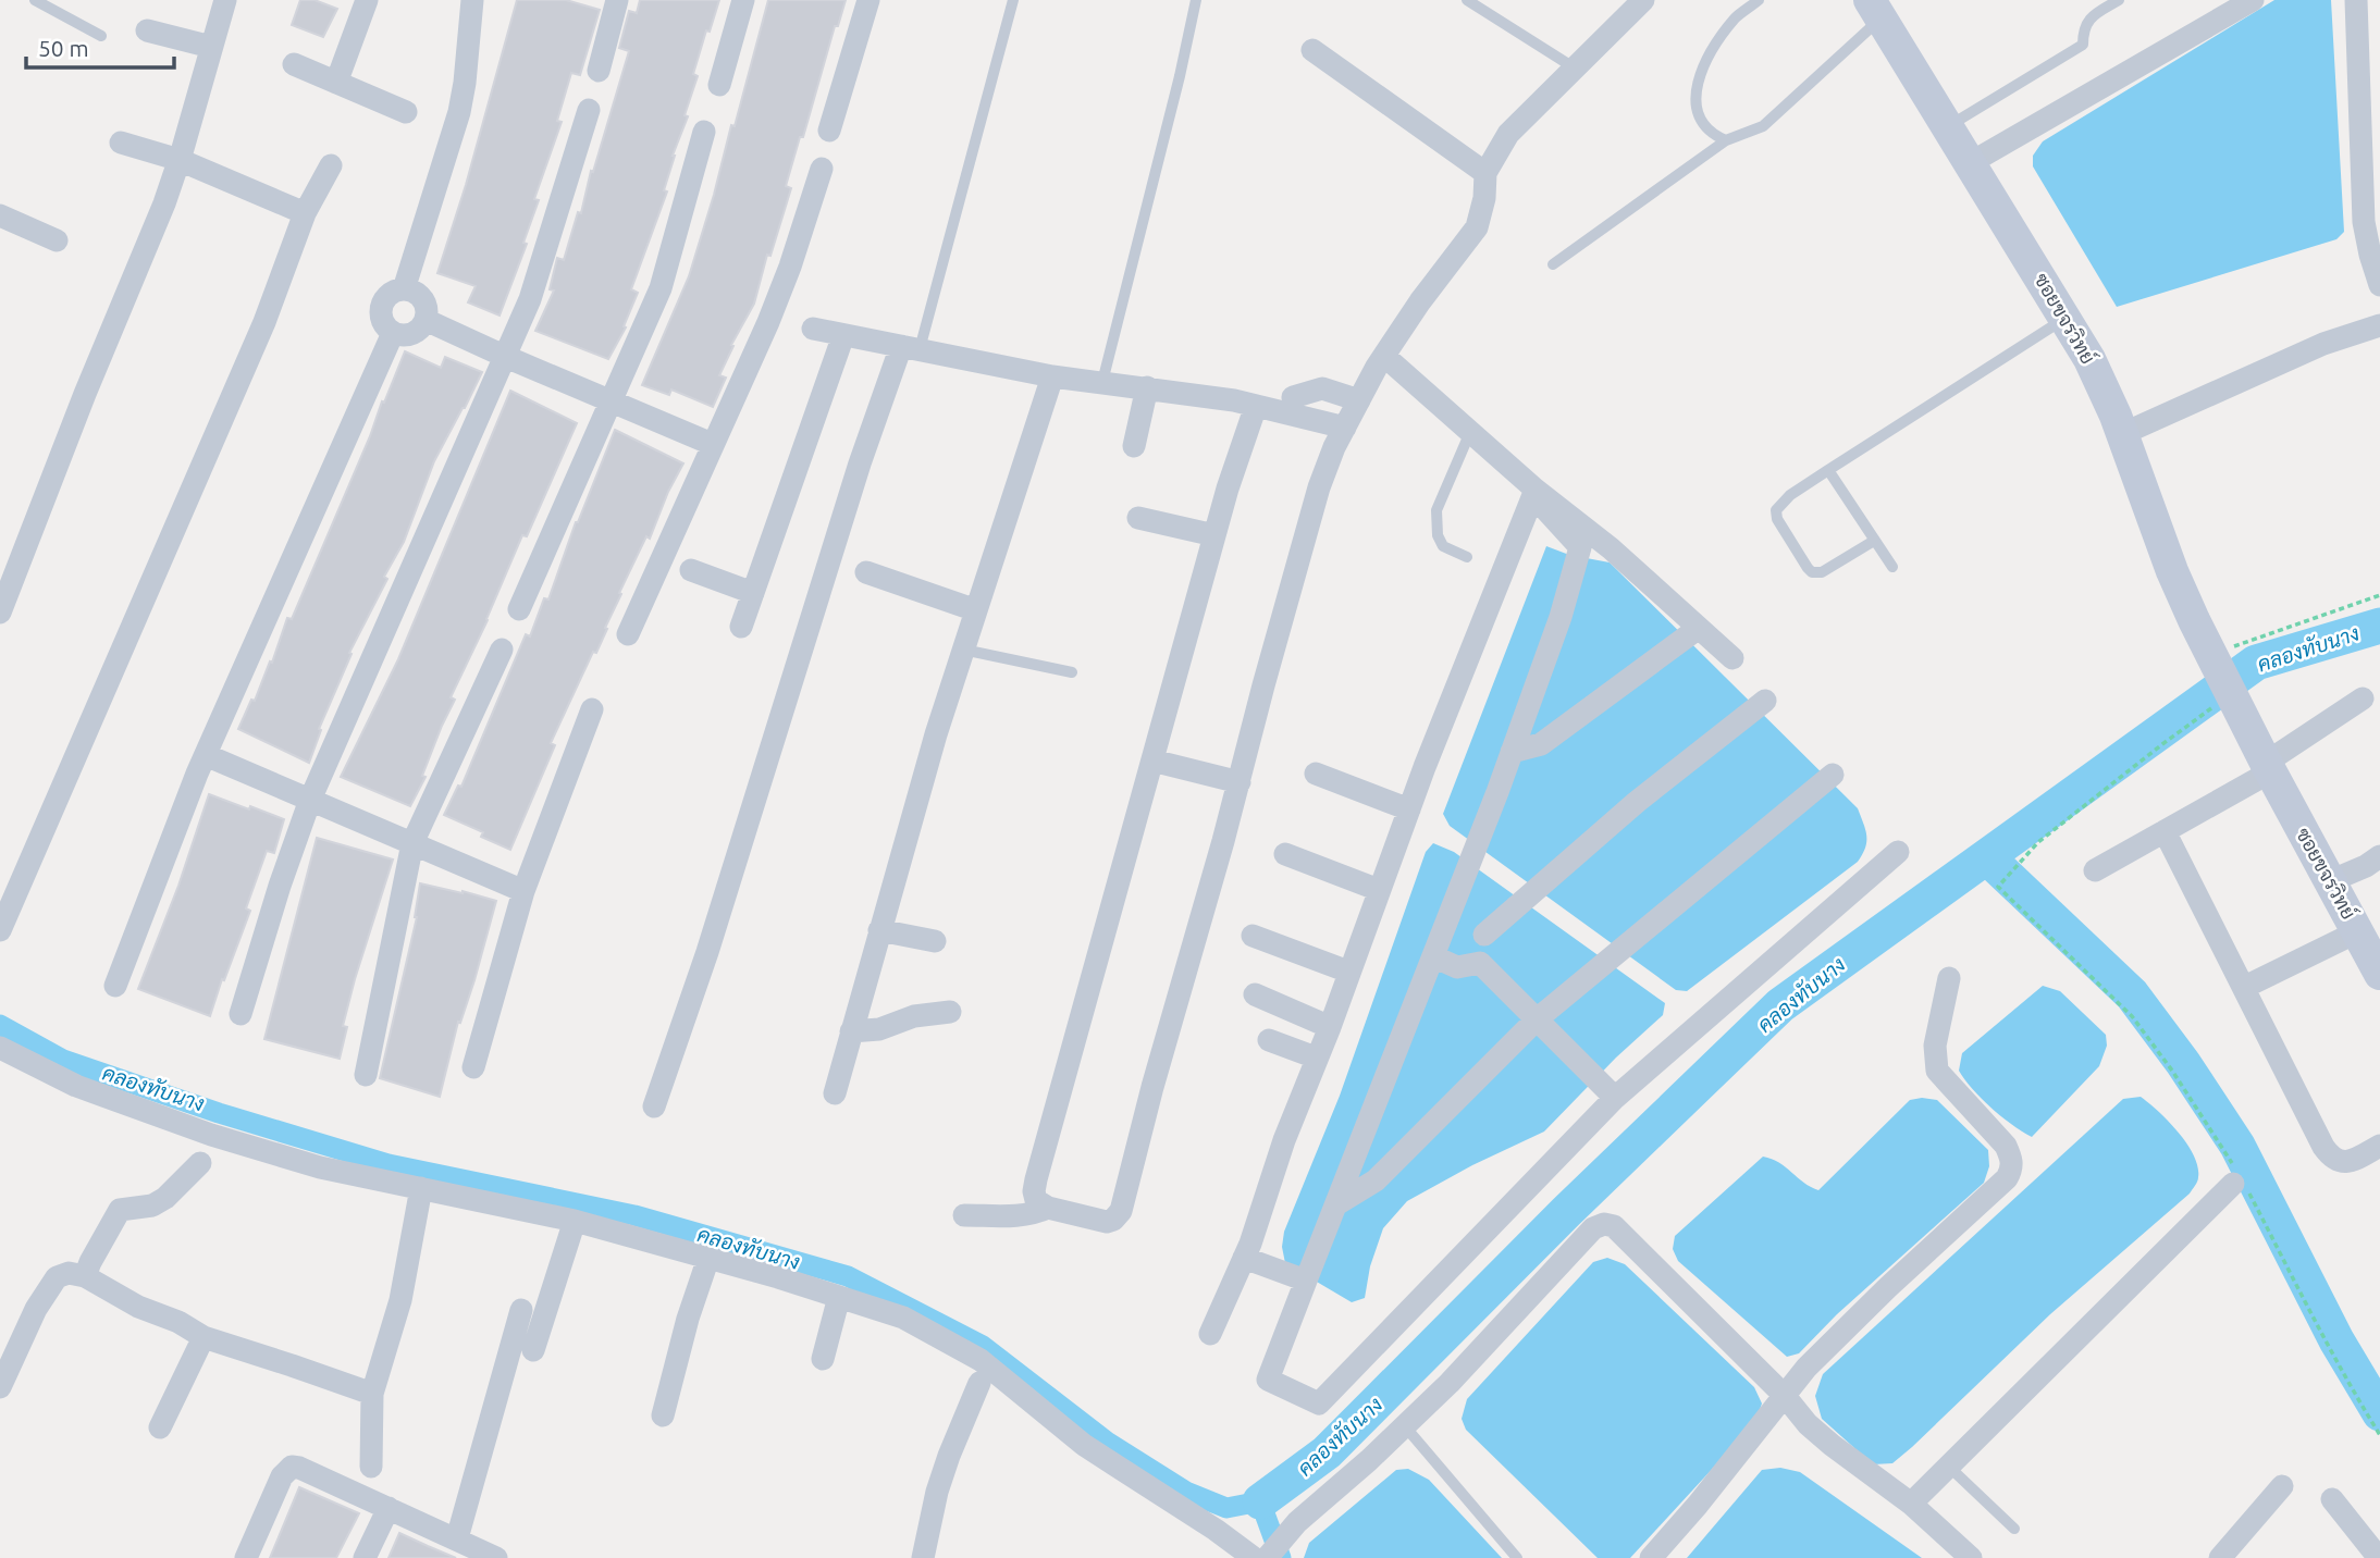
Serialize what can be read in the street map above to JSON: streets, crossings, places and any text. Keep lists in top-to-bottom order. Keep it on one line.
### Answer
{"streets":{"street":["ซอยขจรวิทย์"]},"water":["คลองทับนาง"],"scale_bar":"50 m"}
